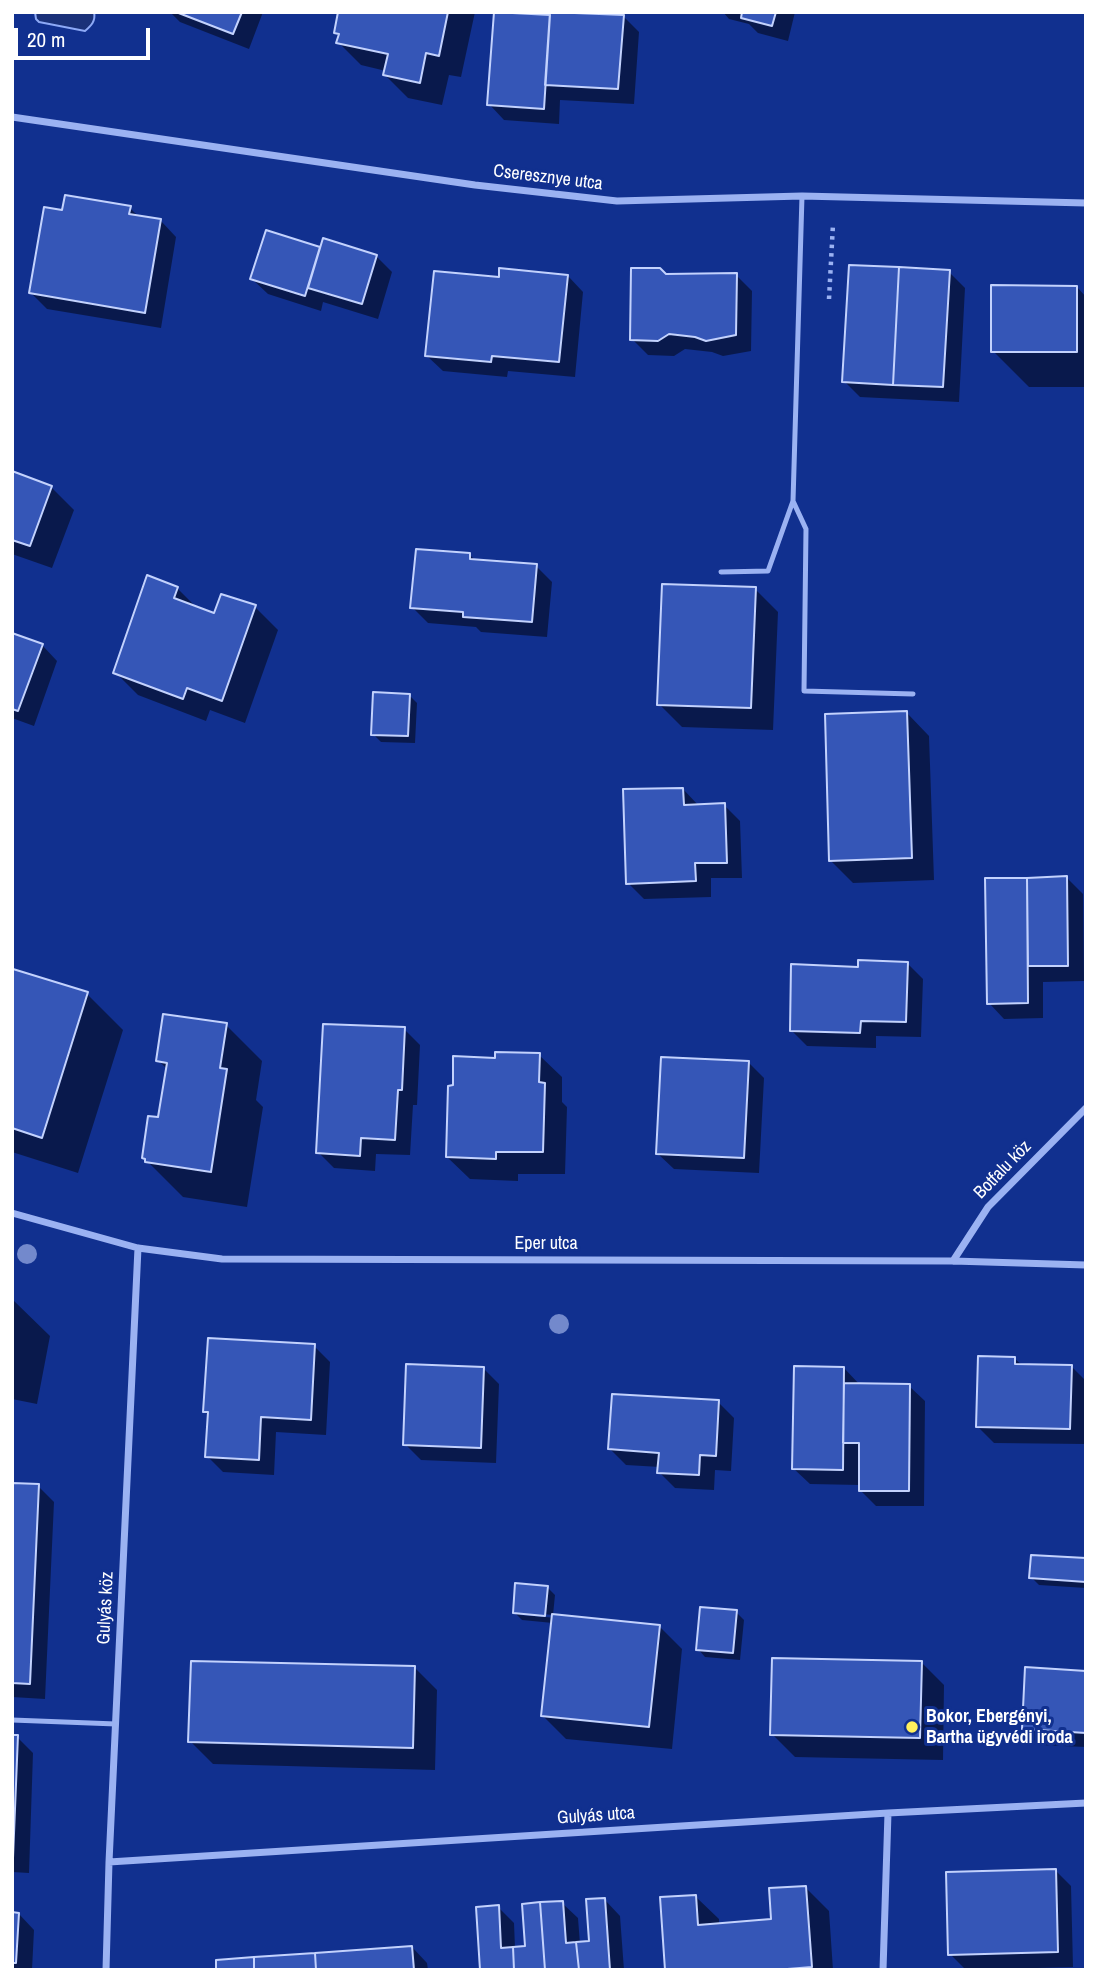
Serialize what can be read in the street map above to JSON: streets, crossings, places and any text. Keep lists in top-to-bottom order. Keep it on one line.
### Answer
{"streets":{"street":["Cseresznye utca","Botfalu köz","Eper utca","Gulyás köz","Gulyás utca"]},"crossings":[["Botfalu köz","Eper utca"],["Eper utca","Gulyás köz"],["Gulyás köz","Gulyás utca"]],"places":["Bokor, Ebergényi, Bartha ügyvédi iroda"],"scale_bar":"20 m"}
